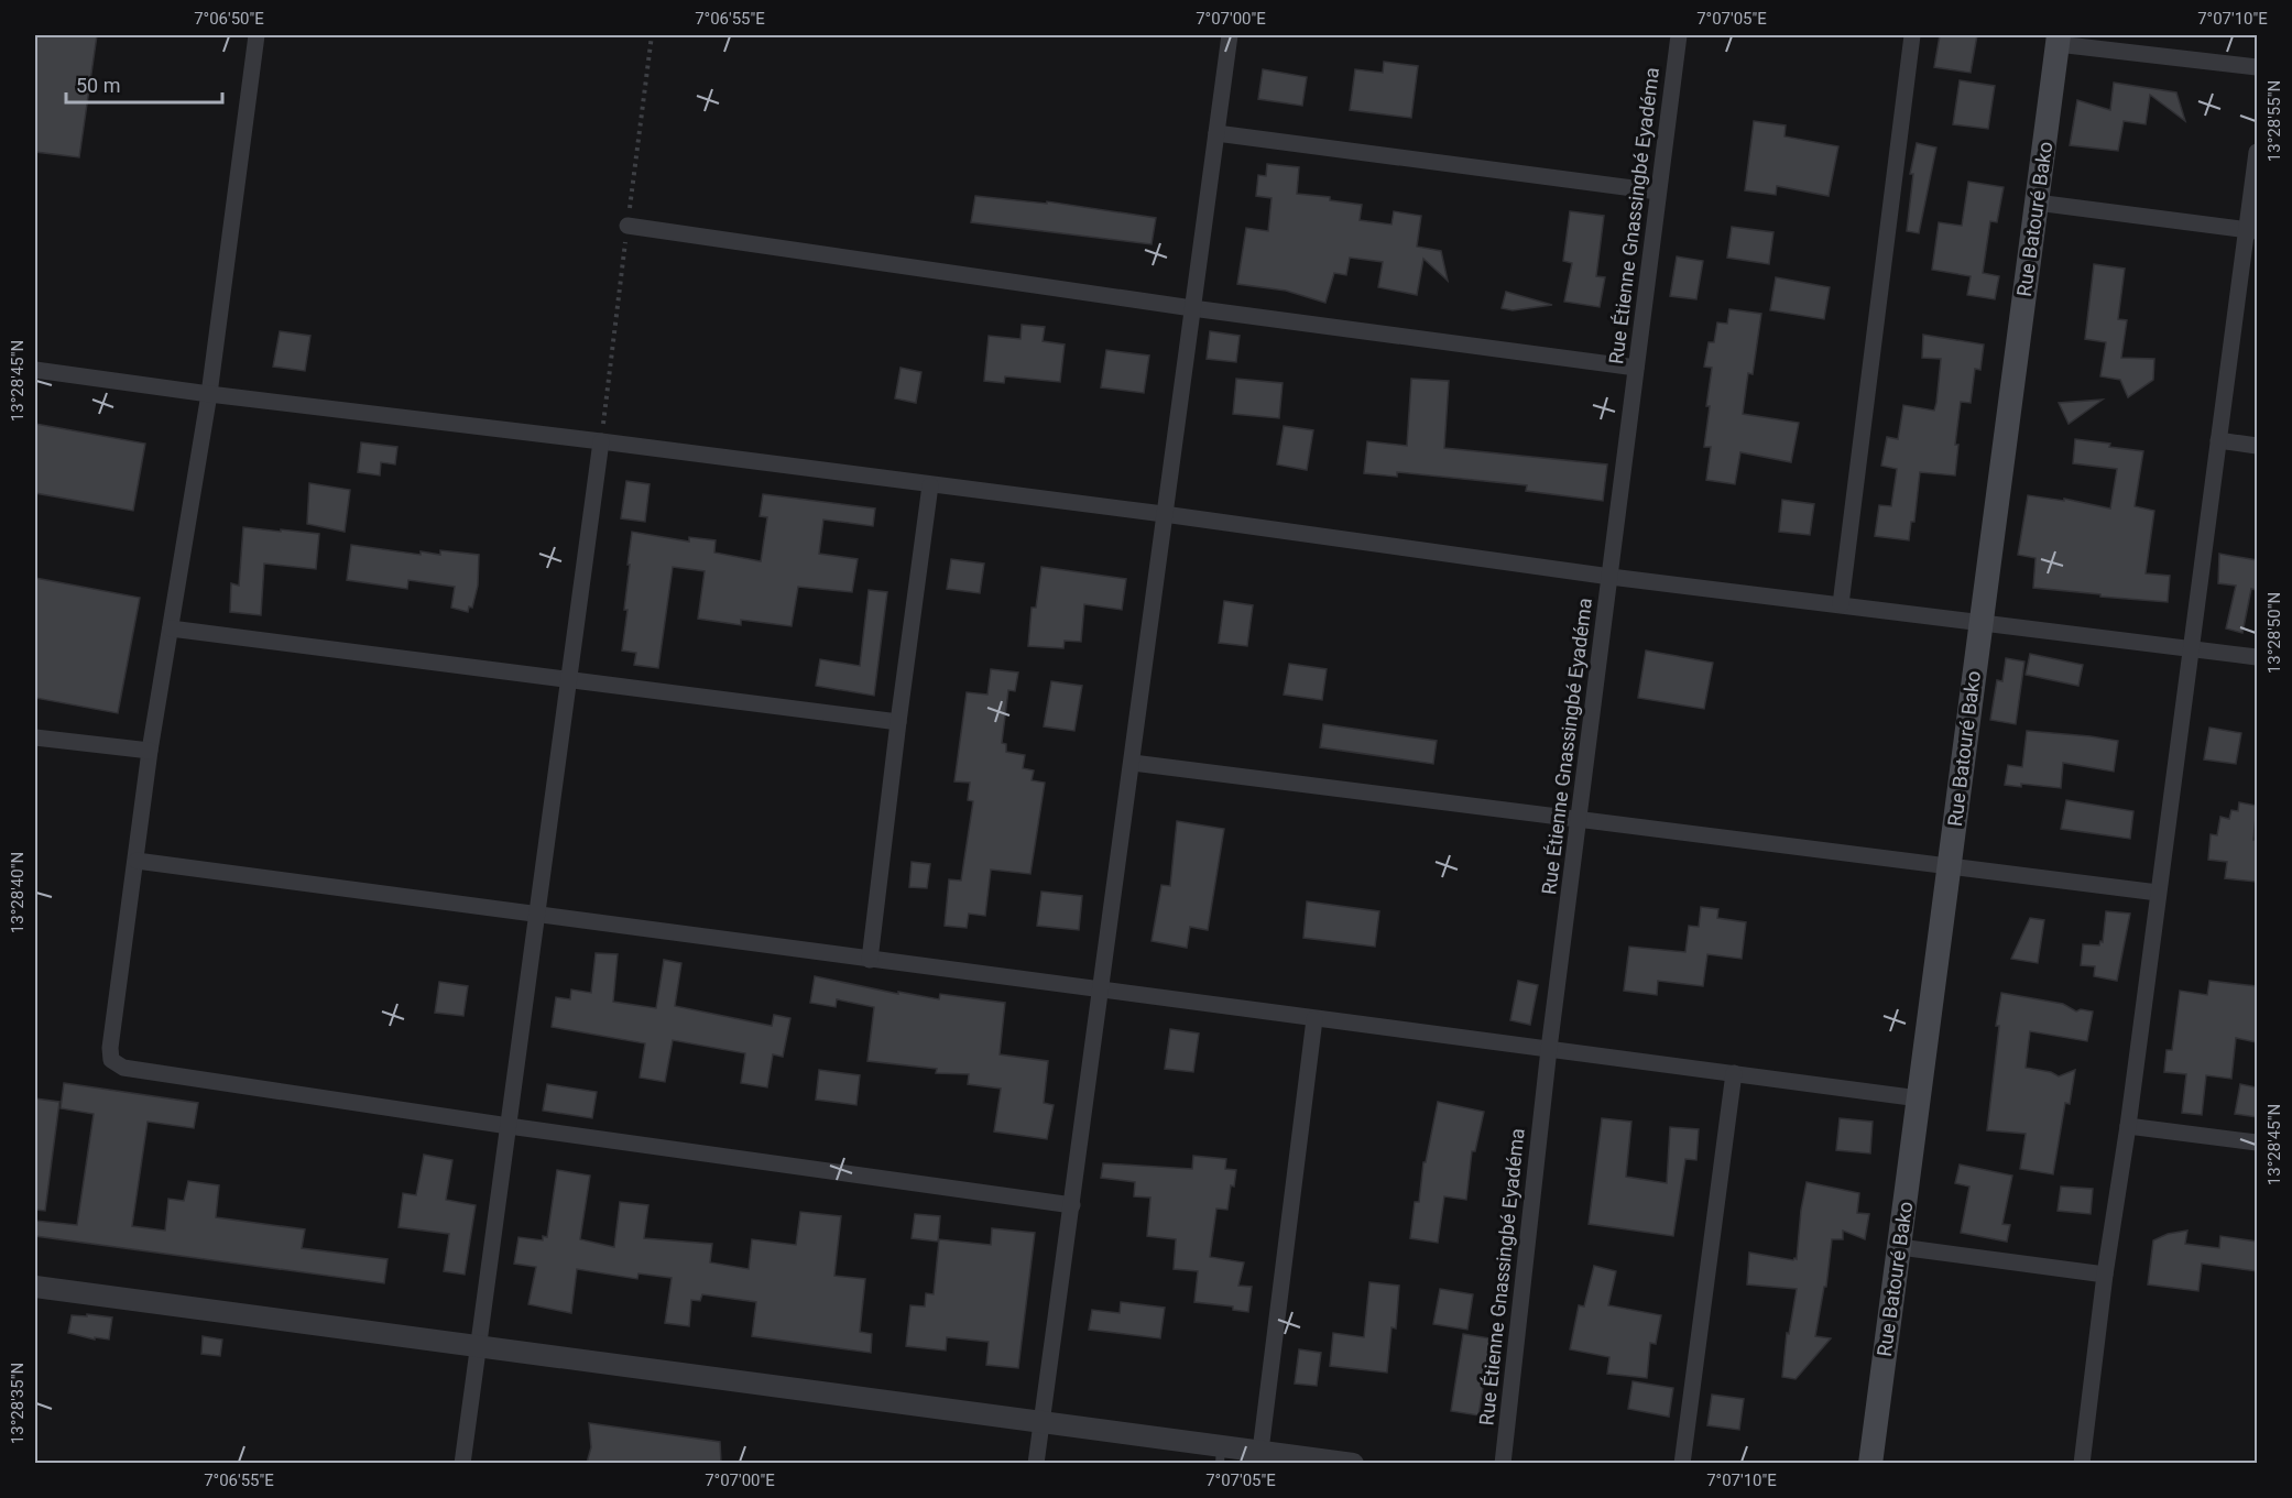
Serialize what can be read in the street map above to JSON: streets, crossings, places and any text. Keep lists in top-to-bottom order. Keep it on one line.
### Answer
{"streets":{"main road":["Rue Batouré Bako"],"street":["Rue Étienne Gnassingbé Eyadéma"]},"scale_bar":"50 m","coordinates":["7°06'50\"E","7°06'55\"E","7°07'00\"E","7°07'05\"E","7°07'10\"E","13°28'55\"N","13°28'45\"N","13°28'50\"N","13°28'40\"N","13°28'35\"N"]}
